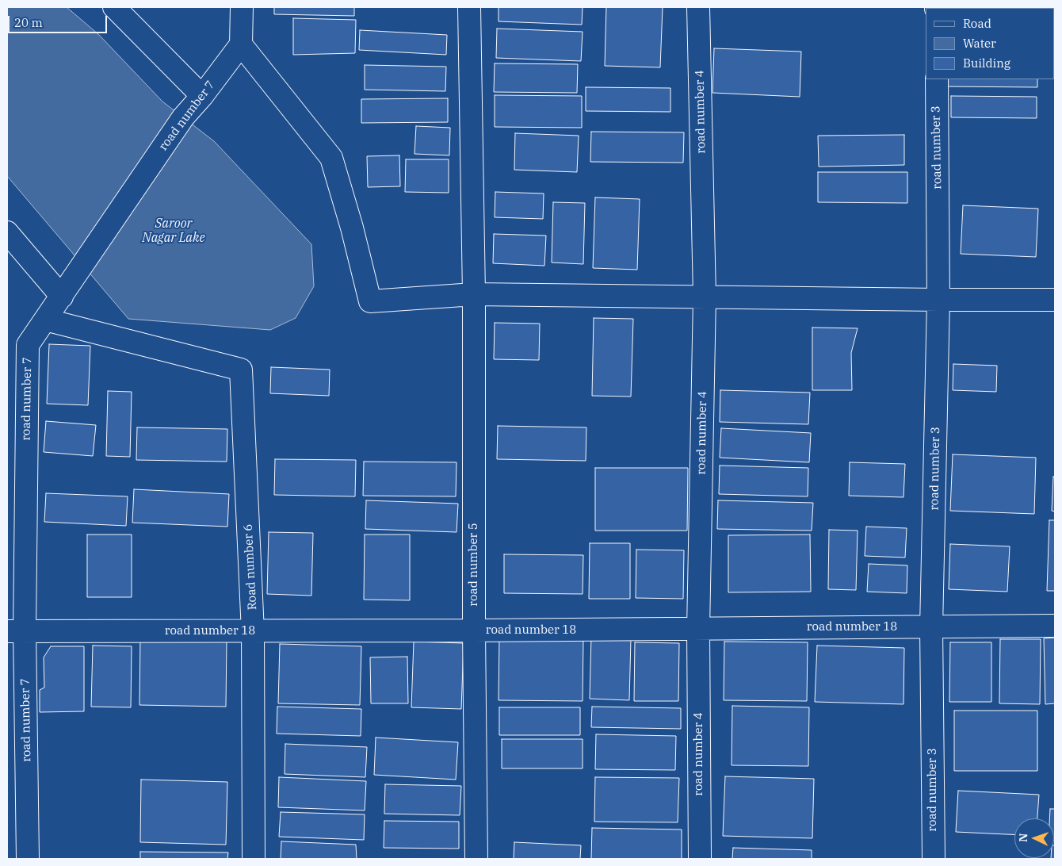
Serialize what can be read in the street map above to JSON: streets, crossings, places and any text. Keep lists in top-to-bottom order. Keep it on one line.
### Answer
{"streets":{"street":["road number 4","road number 7","road number 3","road number 5","Road number 6","road number 18"]},"crossings":[["road number 4","road number 18"],["road number 7","Road number 6"],["road number 7","road number 18"],["road number 3","road number 18"],["road number 5","road number 18"],["Road number 6","road number 18"]],"water":["Saroor Nagar Lake"],"legend":["Road","Water","Building"],"scale_bar":"20 m","north":"left"}
